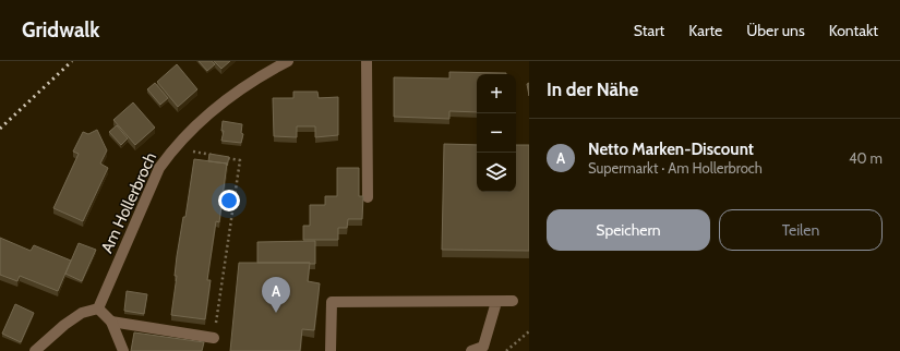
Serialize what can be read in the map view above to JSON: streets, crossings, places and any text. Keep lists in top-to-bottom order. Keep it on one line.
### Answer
{"streets":{"street":["Am Hollerbroch"]},"page":{"header":"Gridwalk","nav":["Start","Karte","Über uns","Kontakt"],"heading":"In der Nähe","map_buttons":["+","−"],"list":[{"mark":"A","name":"Netto Marken-Discount","note":"Supermarkt · Am Hollerbroch","value":"40 m"}],"buttons":["Speichern","Teilen"],"pins":"A"}}
